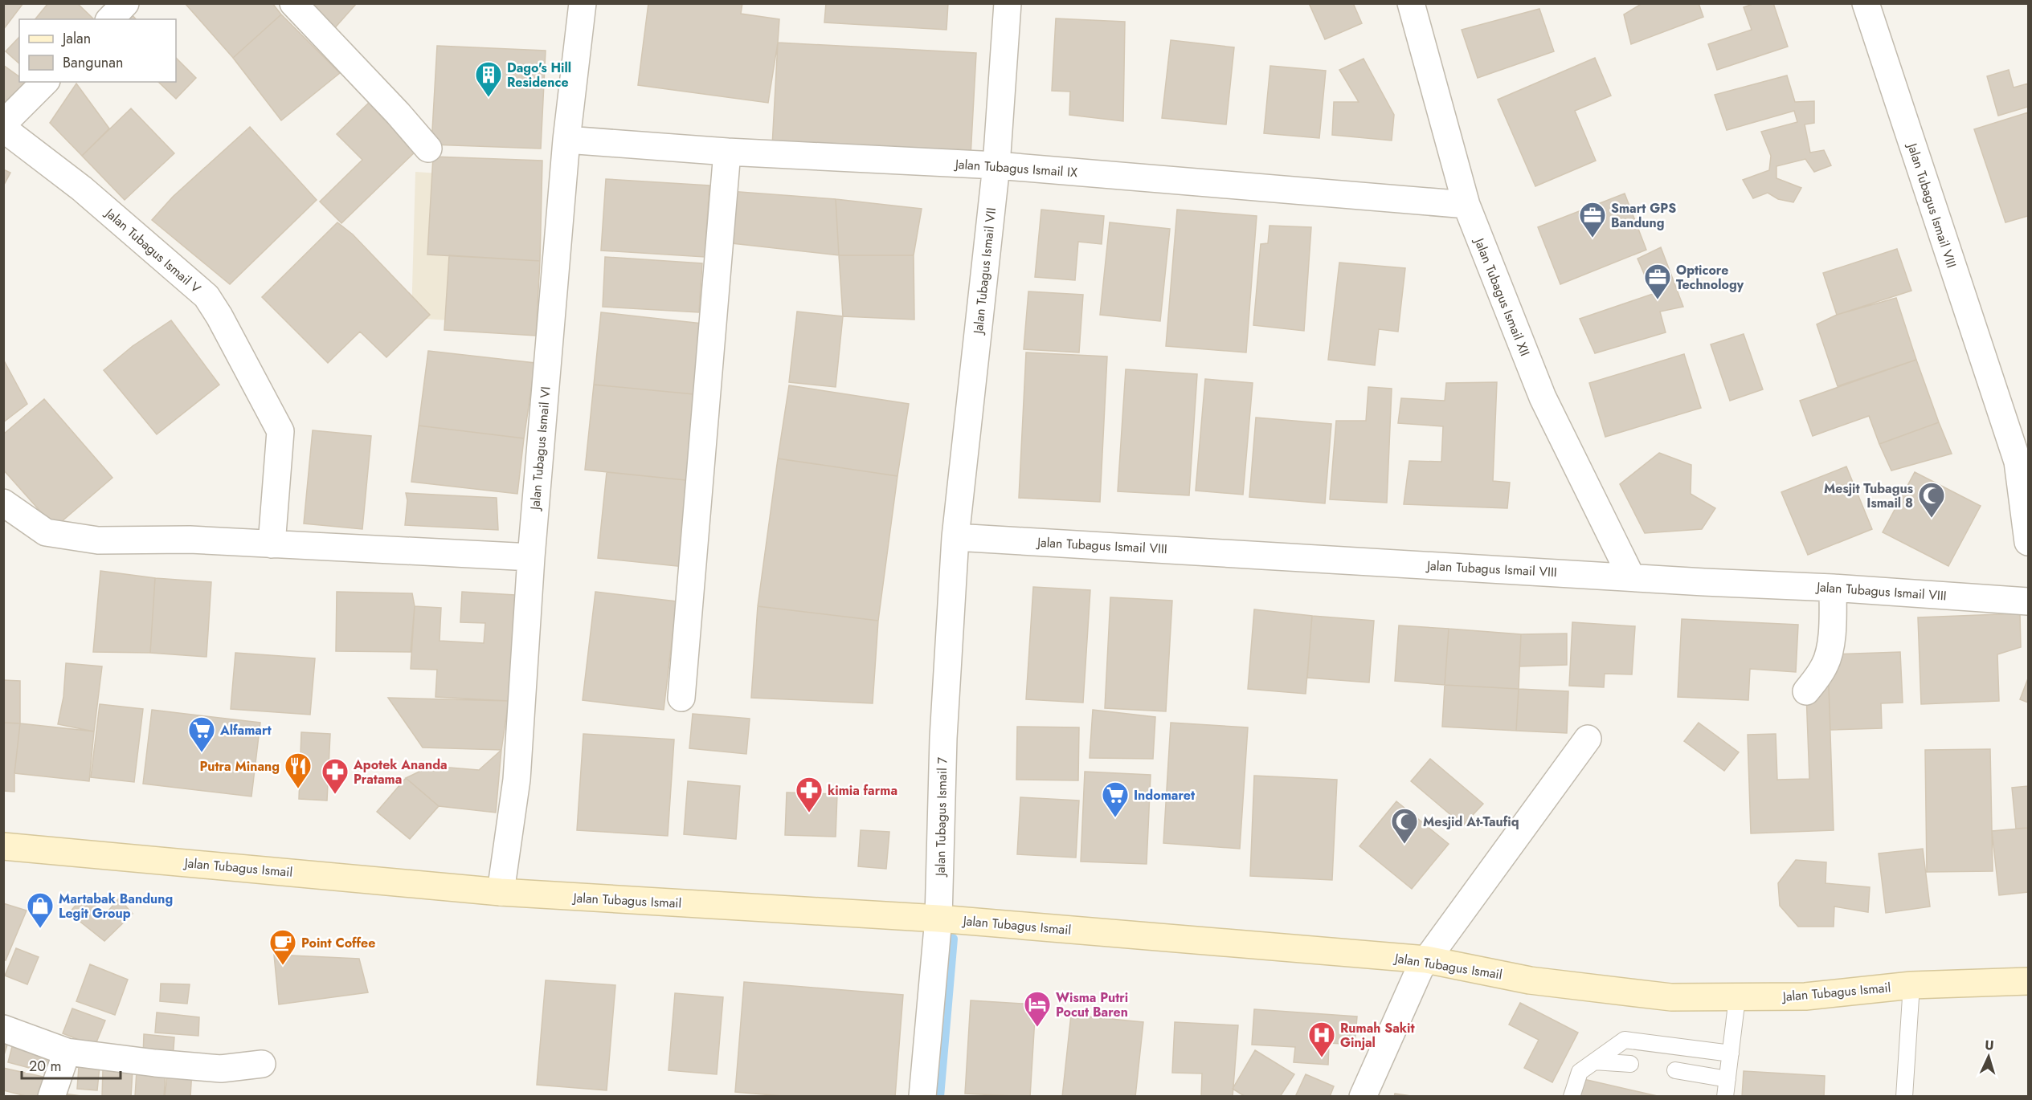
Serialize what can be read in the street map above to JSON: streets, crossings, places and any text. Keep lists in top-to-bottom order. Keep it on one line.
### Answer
{"streets":{"main road":["Jalan Tubagus Ismail"],"street":["Jalan Tubagus Ismail IX","Jalan Tubagus Ismail VIII","Jalan Tubagus Ismail V","Jalan Tubagus Ismail VII","Jalan Tubagus Ismail XII","Jalan Tubagus Ismail VI","Jalan Tubagus Ismail 7"]},"crossings":[["Jalan Tubagus Ismail IX","Jalan Tubagus Ismail VII"],["Jalan Tubagus Ismail IX","Jalan Tubagus Ismail XII"],["Jalan Tubagus Ismail IX","Jalan Tubagus Ismail VI"],["Jalan Tubagus Ismail VIII","Jalan Tubagus Ismail VII"],["Jalan Tubagus Ismail VIII","Jalan Tubagus Ismail XII"],["Jalan Tubagus Ismail VIII","Jalan Tubagus Ismail 7"],["Jalan Tubagus Ismail VII","Jalan Tubagus Ismail 7"],["Jalan Tubagus Ismail VI","Jalan Tubagus Ismail"],["Jalan Tubagus Ismail 7","Jalan Tubagus Ismail"]],"places":{"building":["Dago's Hill Residence"],"office":["Smart GPS Bandung","Opticore Technology"],"mosque":["Mesjit Tubagus Ismail 8","Mesjid At-Taufiq"],"supermarket":["Alfamart","Indomaret"],"restaurant":["Putra Minang"],"pharmacy":["Apotek Ananda Pratama","kimia farma"],"shop":["Martabak Bandung Legit Group"],"cafe":["Point Coffee"],"hotel":["Wisma Putri Pocut Baren"],"hospital":["Rumah Sakit Ginjal"]},"legend":["Jalan","Bangunan"],"scale_bar":"20 m","north":"top"}
